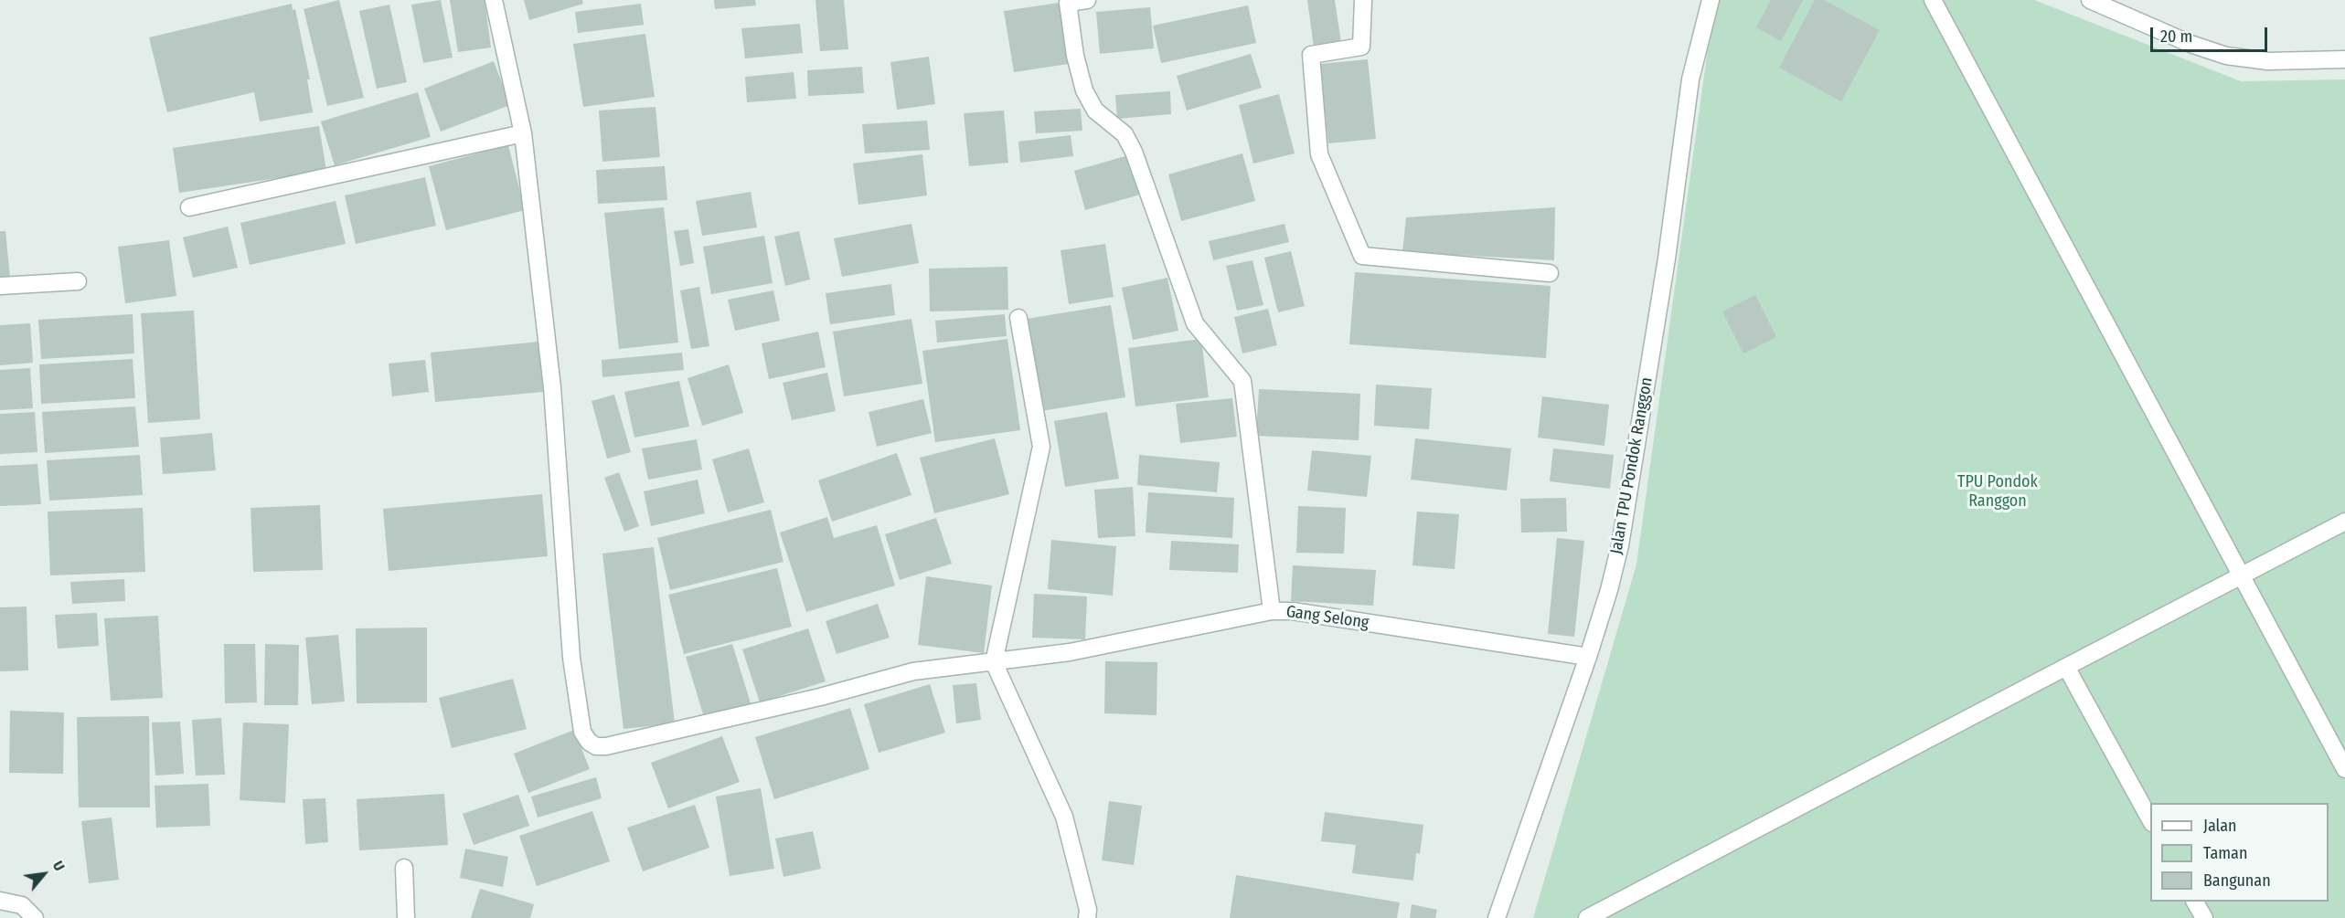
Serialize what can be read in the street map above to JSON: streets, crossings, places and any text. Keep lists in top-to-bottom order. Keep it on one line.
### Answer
{"streets":{"street":["Jalan TPU Pondok Ranggon","Gang Selong"]},"crossings":[["Jalan TPU Pondok Ranggon","Gang Selong"]],"parks":["TPU Pondok Ranggon"],"legend":["Jalan","Taman","Bangunan"],"scale_bar":"20 m","north":"top right"}
